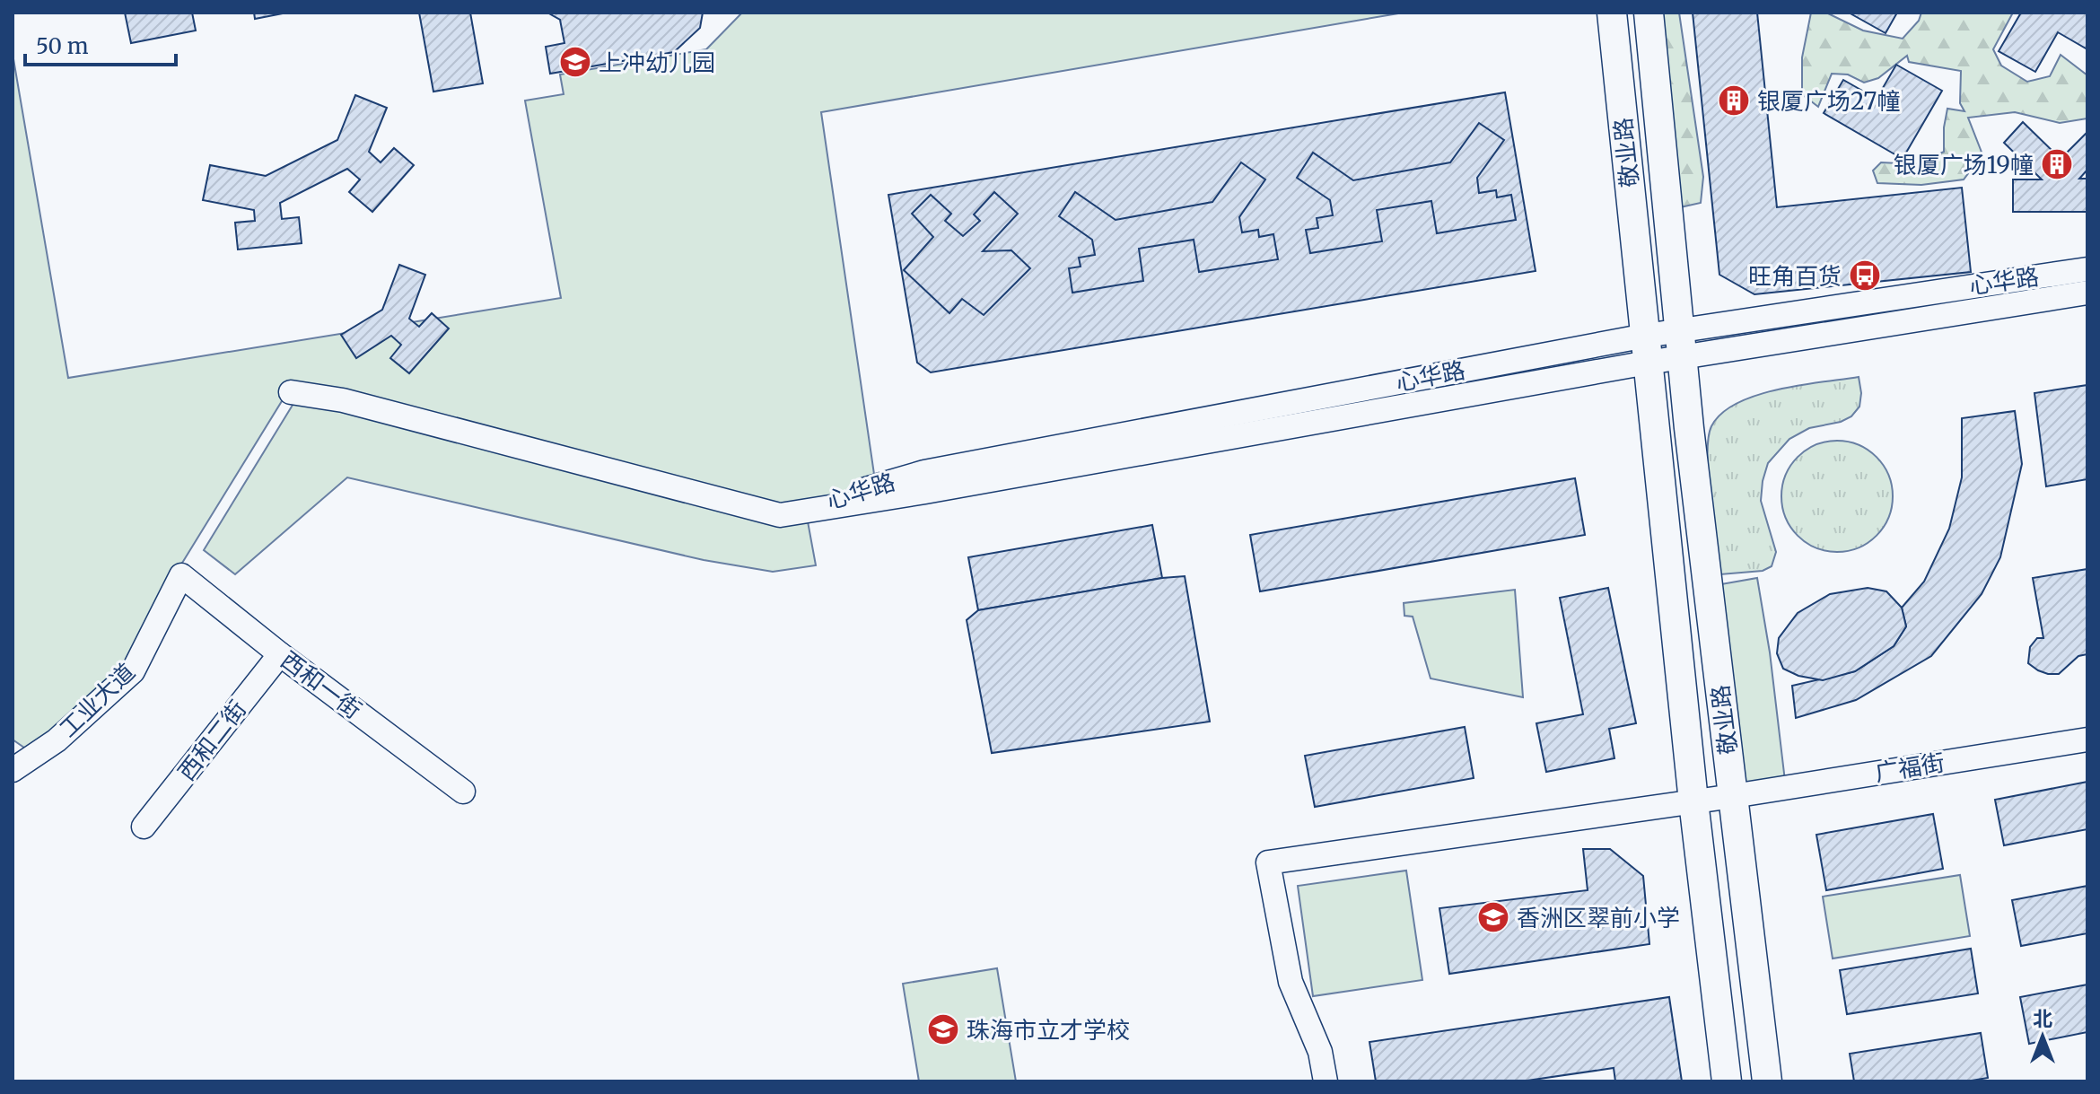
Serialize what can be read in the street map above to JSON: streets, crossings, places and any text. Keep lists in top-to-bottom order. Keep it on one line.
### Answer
{"streets":{"main road":["敬业路"],"street":["心华路","西和一街","工业大道","西和二街","广福街"]},"crossings":[["敬业路","心华路"],["敬业路","广福街"],["西和一街","工业大道"],["西和一街","西和二街"]],"places":{"school or university":["上冲幼儿园","香洲区翠前小学","珠海市立才学校"],"building":["银厦广场27幢","银厦广场19幢"],"bus stop":["旺角百货"]},"scale_bar":"50 m","north":"top"}
